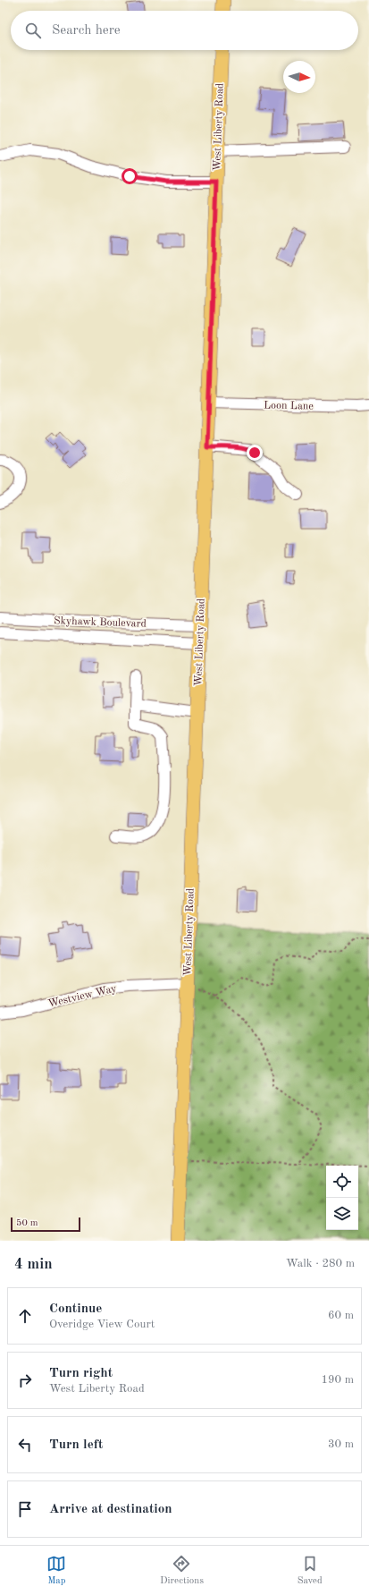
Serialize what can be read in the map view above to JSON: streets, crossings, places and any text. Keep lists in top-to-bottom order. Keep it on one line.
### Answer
{"streets":{"main road":["West Liberty Road"],"street":["Loon Lane","Skyhawk Boulevard","Westview Way"]},"crossings":[["West Liberty Road","Loon Lane"],["West Liberty Road","Skyhawk Boulevard"],["West Liberty Road","Westview Way"]],"scale_bar":"50 m","north":"right","page":{"search":"Search here","scale":"50 m","heading":["4 min","Walk · 280 m"],"list":[["Continue","Overidge View Court","60 m"],["Turn right","West Liberty Road","190 m"],["Turn left","30 m"],"Arrive at destination"],"nav":["Map","Directions","Saved"]}}
